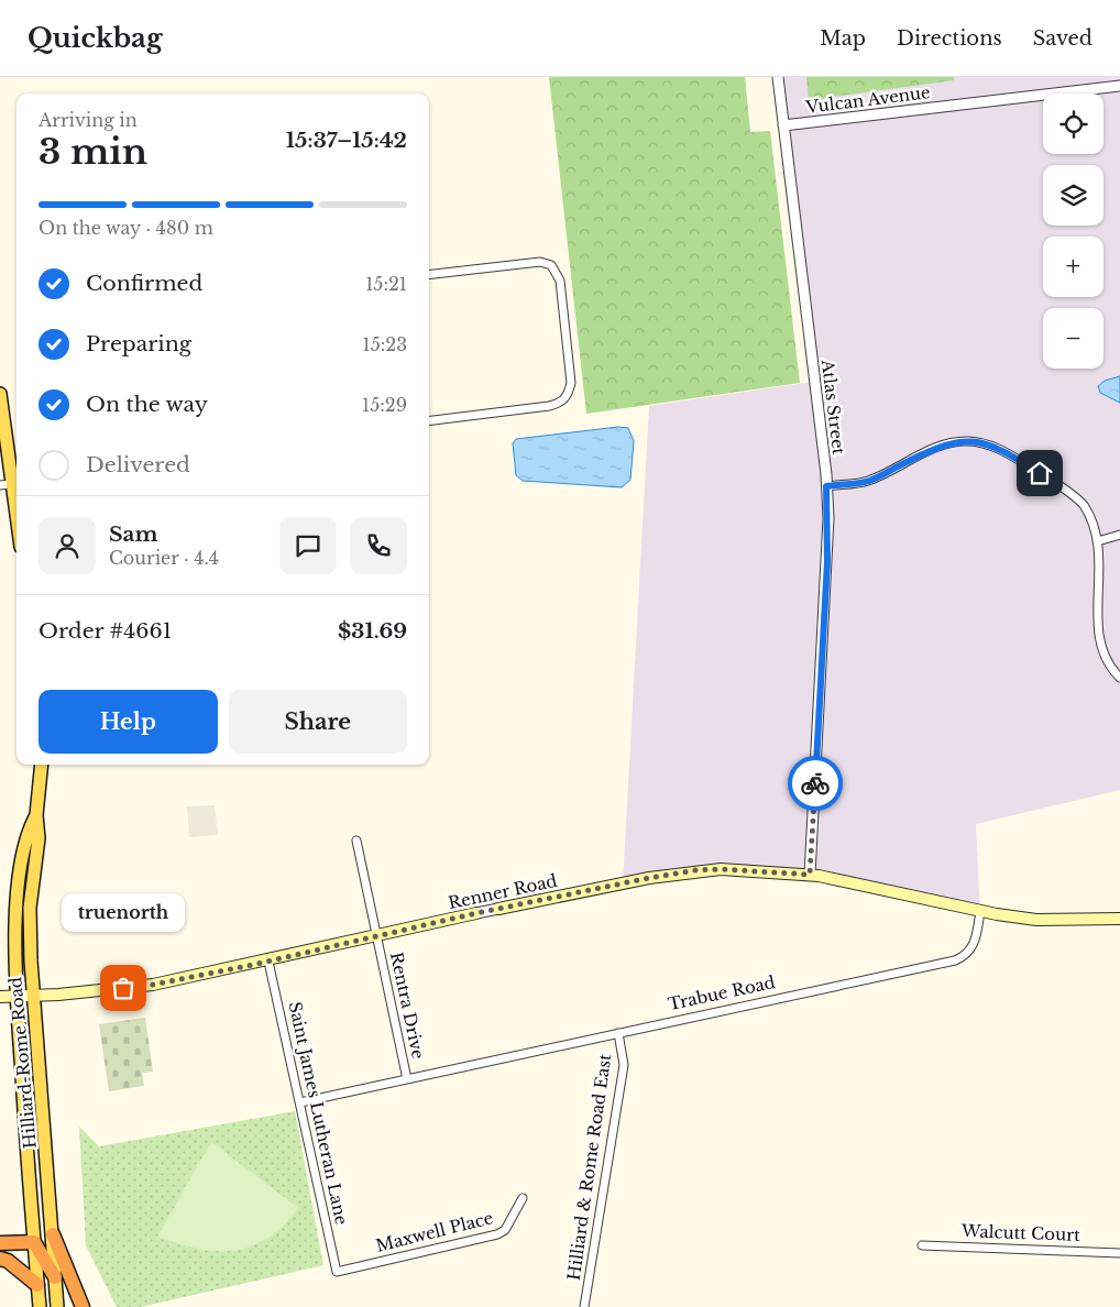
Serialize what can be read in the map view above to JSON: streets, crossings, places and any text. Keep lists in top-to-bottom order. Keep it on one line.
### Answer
{"streets":{"main road":["Renner Road","Hilliard-Rome Road"],"street":["Vulcan Avenue","Atlas Street","Trabue Road","Rentra Drive","Saint James Lutheran Lane","Hilliard & Rome Road East","Maxwell Place","Walcutt Court"]},"crossings":[["Vulcan Avenue","Atlas Street"],["Atlas Street","Renner Road"],["Renner Road","Trabue Road"],["Renner Road","Rentra Drive"],["Renner Road","Hilliard-Rome Road"],["Renner Road","Saint James Lutheran Lane"],["Trabue Road","Rentra Drive"],["Trabue Road","Saint James Lutheran Lane"],["Trabue Road","Hilliard & Rome Road East"],["Saint James Lutheran Lane","Maxwell Place"]],"places":["truenorth"],"page":{"header":"Quickbag","nav":["Map","Directions","Saved"],"map_buttons":["+","−"],"heading":["3 min","Arriving in","15:37–15:42"],"panel":["Sam","Courier · 4.4","Order #4661","$31.69"],"bar":"On the way · 480 m","list":[["Confirmed","15:21"],["Preparing","15:23"],["On the way","15:29"],"Delivered"],"buttons":["Help","Share"],"bubble":"truenorth"}}
